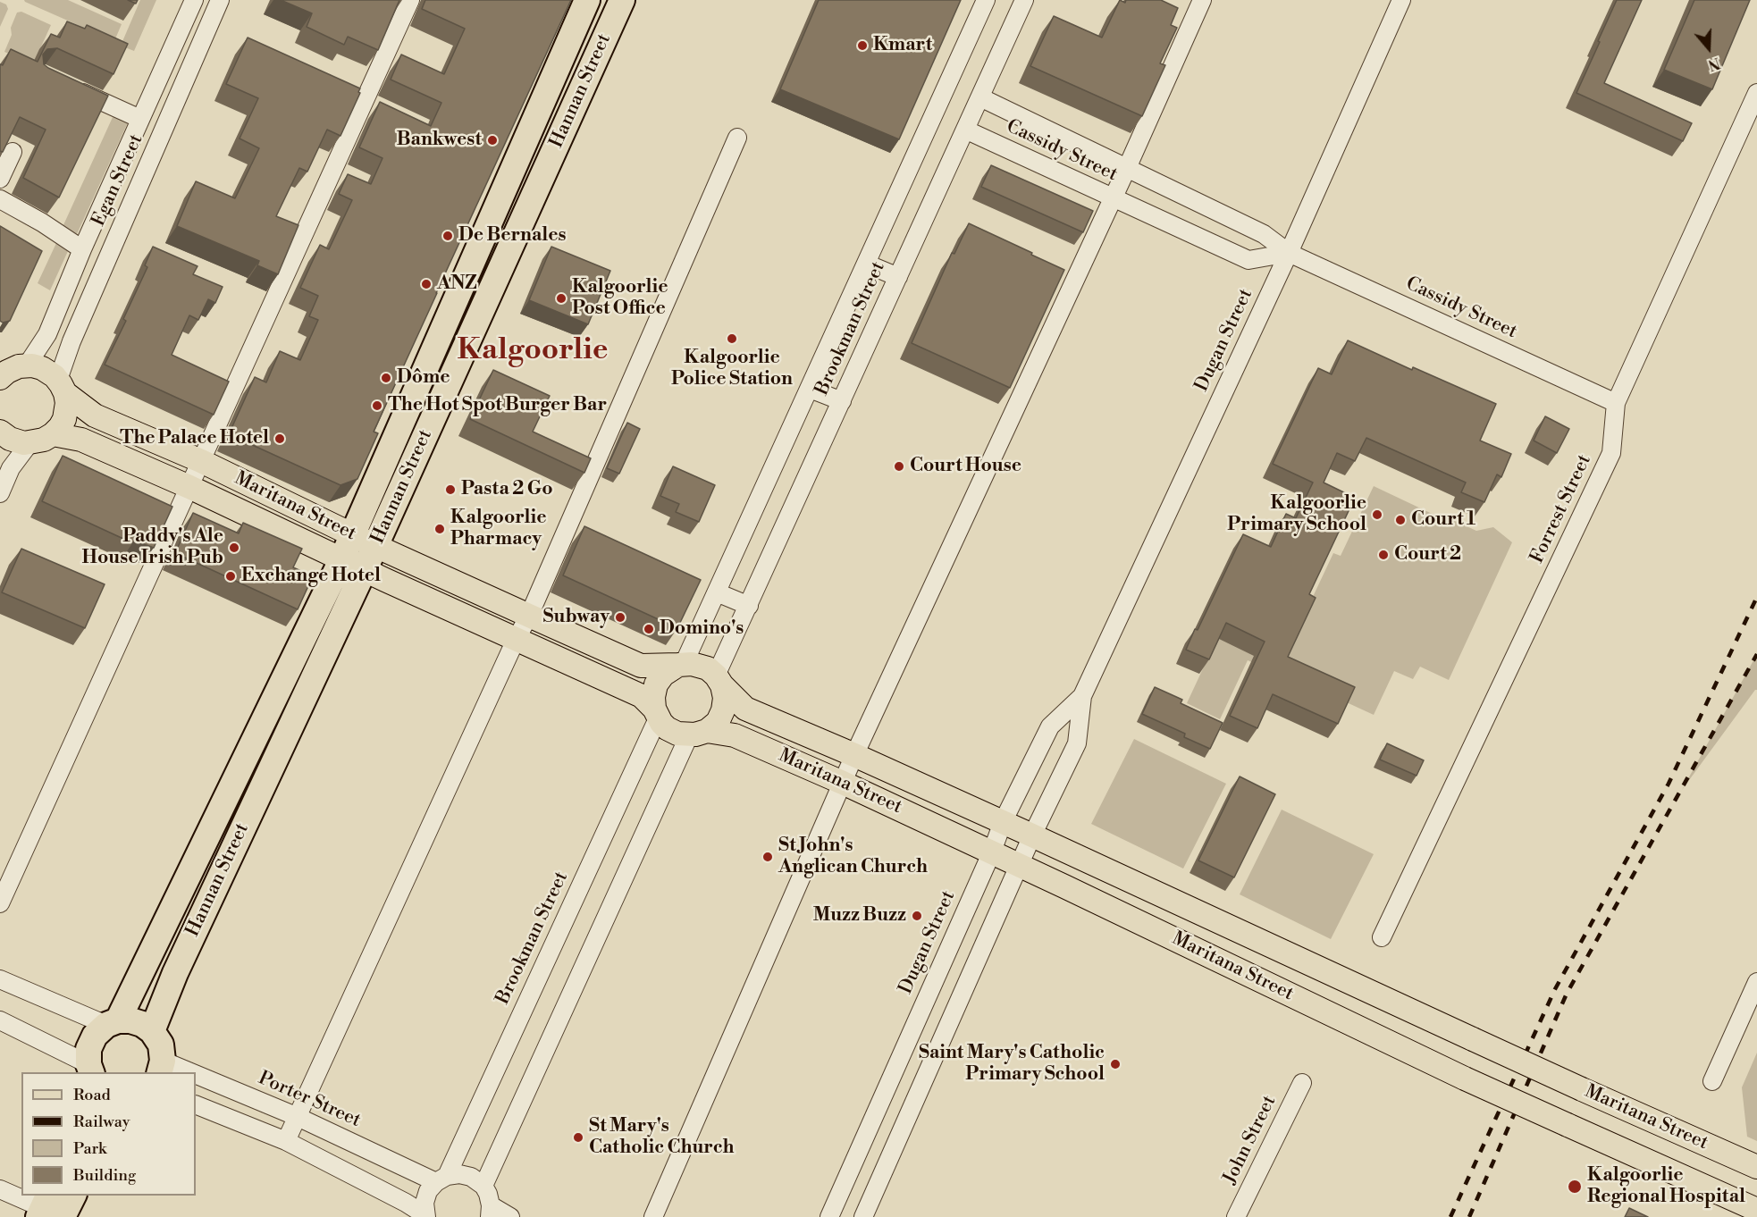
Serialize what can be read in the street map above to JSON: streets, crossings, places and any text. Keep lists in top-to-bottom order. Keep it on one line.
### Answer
{"streets":{"highway":["Hannan Street"],"main road":["Maritana Street"],"street":["Cassidy Street","Egan Street","Brookman Street","Dugan Street","Forrest Street","Porter Street","John Street"]},"crossings":[["Hannan Street","Maritana Street"],["Cassidy Street","Brookman Street"],["Cassidy Street","Dugan Street"],["Cassidy Street","Forrest Street"],["Egan Street","Maritana Street"],["Brookman Street","Maritana Street"],["Brookman Street","Porter Street"],["Dugan Street","Maritana Street"]],"districts":["Kalgoorlie"],"places":["Kmart","Bankwest","De Bernales","ANZ","Kalgoorlie Post Office","Kalgoorlie Police Station","Dôme","The Hot Spot Burger Bar","The Palace Hotel","Court House","Pasta 2 Go","Kalgoorlie Primary School","Court 1","Kalgoorlie Pharmacy","Paddy's Ale House Irish Pub","Court 2","Exchange Hotel","Subway","Domino's","St John's Anglican Church","Muzz Buzz","Saint Mary's Catholic Primary School","St Mary's Catholic Church","Kalgoorlie Regional Hospital"],"legend":["Road","Railway","Park","Building"],"north":"bottom"}
